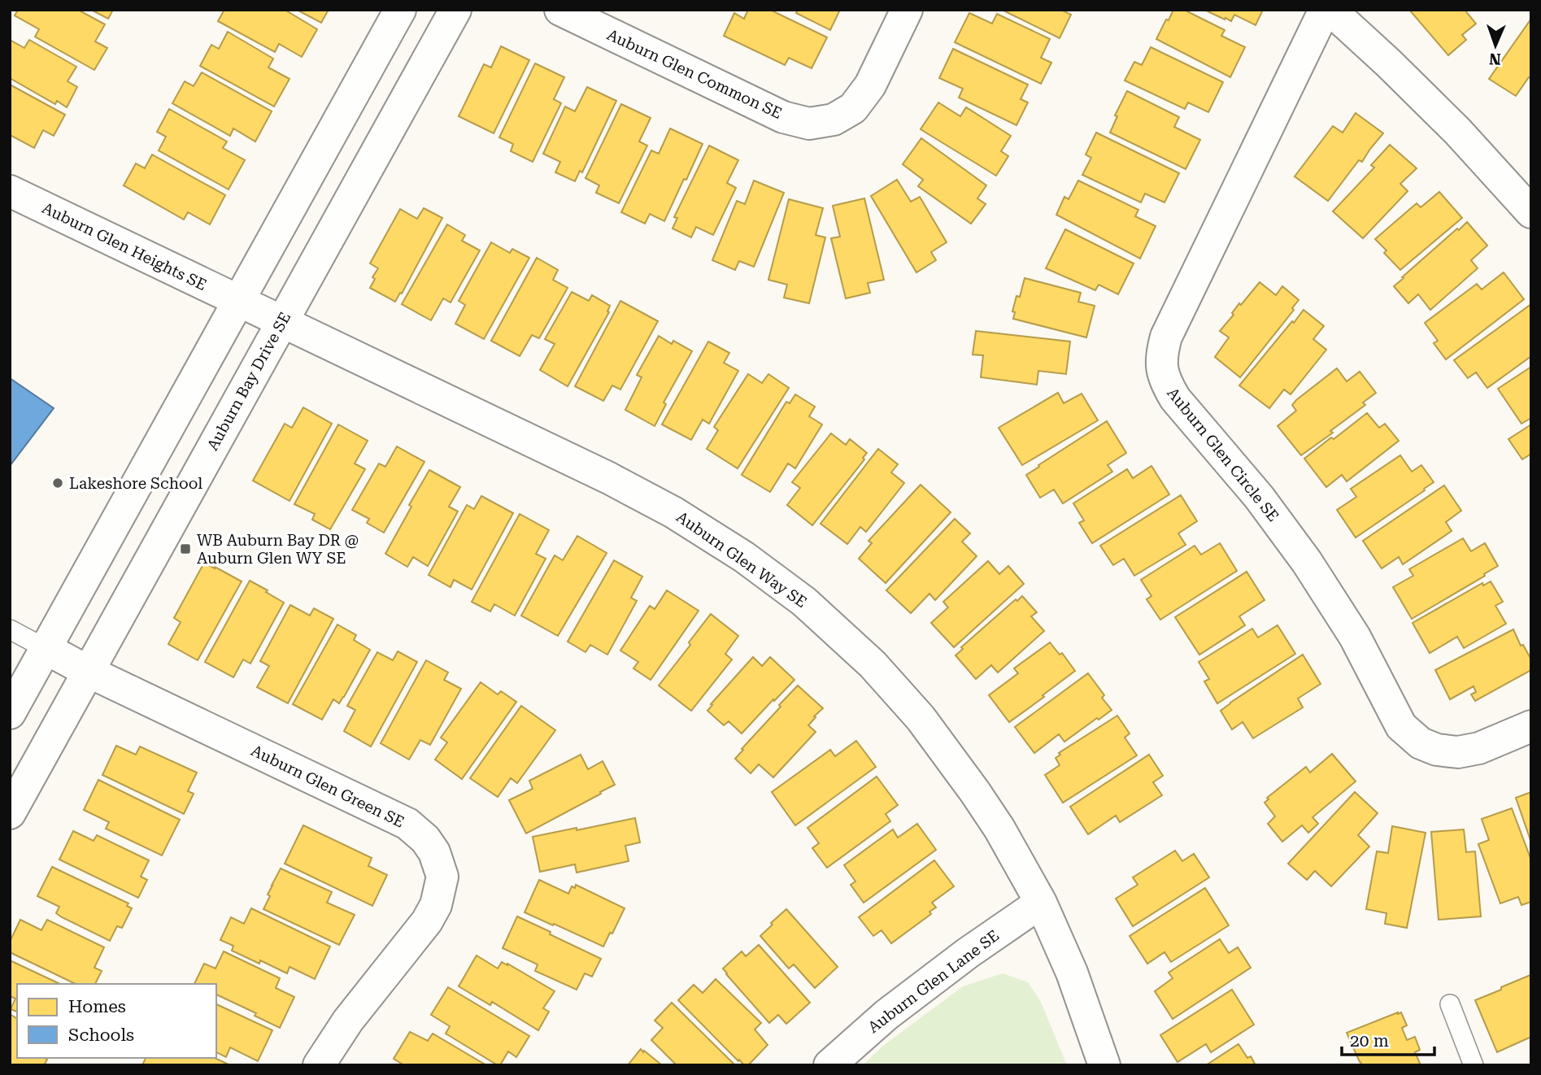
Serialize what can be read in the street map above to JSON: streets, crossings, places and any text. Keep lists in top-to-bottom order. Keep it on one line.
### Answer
{"streets":{"street":["Auburn Glen Common SE","Auburn Glen Heights SE","Auburn Bay Drive SE","Auburn Glen Circle SE","Auburn Glen Way SE","Auburn Glen Green SE","Auburn Glen Lane SE"]},"crossings":[["Auburn Glen Heights SE","Auburn Glen Way SE"],["Auburn Bay Drive SE","Auburn Glen Way SE"],["Auburn Bay Drive SE","Auburn Glen Green SE"],["Auburn Glen Way SE","Auburn Glen Lane SE"]],"places":{"other":["Lakeshore School"],"transit":["WB Auburn Bay DR @ Auburn Glen WY SE"]},"legend":["Homes","Schools"],"scale_bar":"20 m","north":"bottom"}
